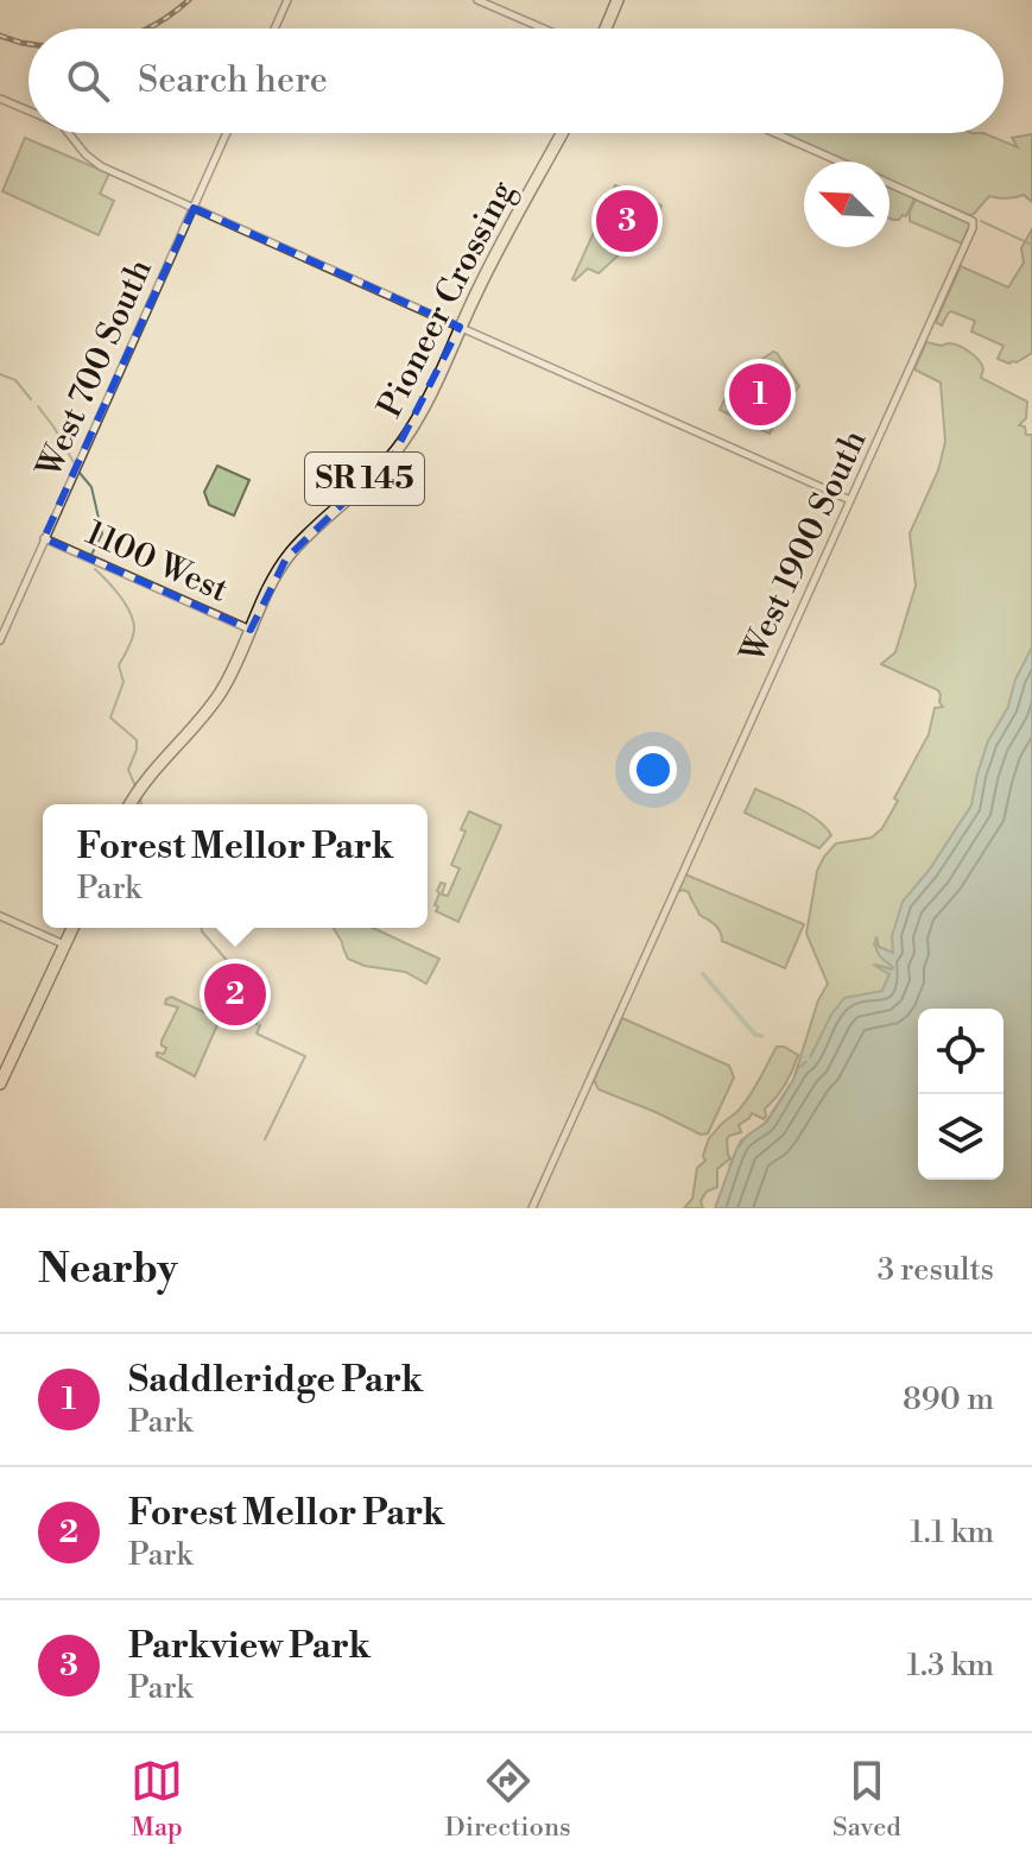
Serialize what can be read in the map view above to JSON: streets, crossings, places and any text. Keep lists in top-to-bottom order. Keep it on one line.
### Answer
{"streets":{"highway":["Pioneer Crossing","SR 145"],"street":["West 700 South","West 1900 South","1100 West"]},"crossings":[["Pioneer Crossing","1100 West"],["West 700 South","1100 West"]],"north":"top left","page":{"search":"Search here","pins":["3","1","2"],"popup":["Forest Mellor Park","Park"],"heading":["Nearby","3 results"],"list":[{"mark":"1","name":"Saddleridge Park","note":"Park","value":"890 m"},{"mark":"2","name":"Forest Mellor Park","note":"Park","value":"1.1 km"},{"mark":"3","name":"Parkview Park","note":"Park","value":"1.3 km"}],"nav":["Map","Directions","Saved"]}}
